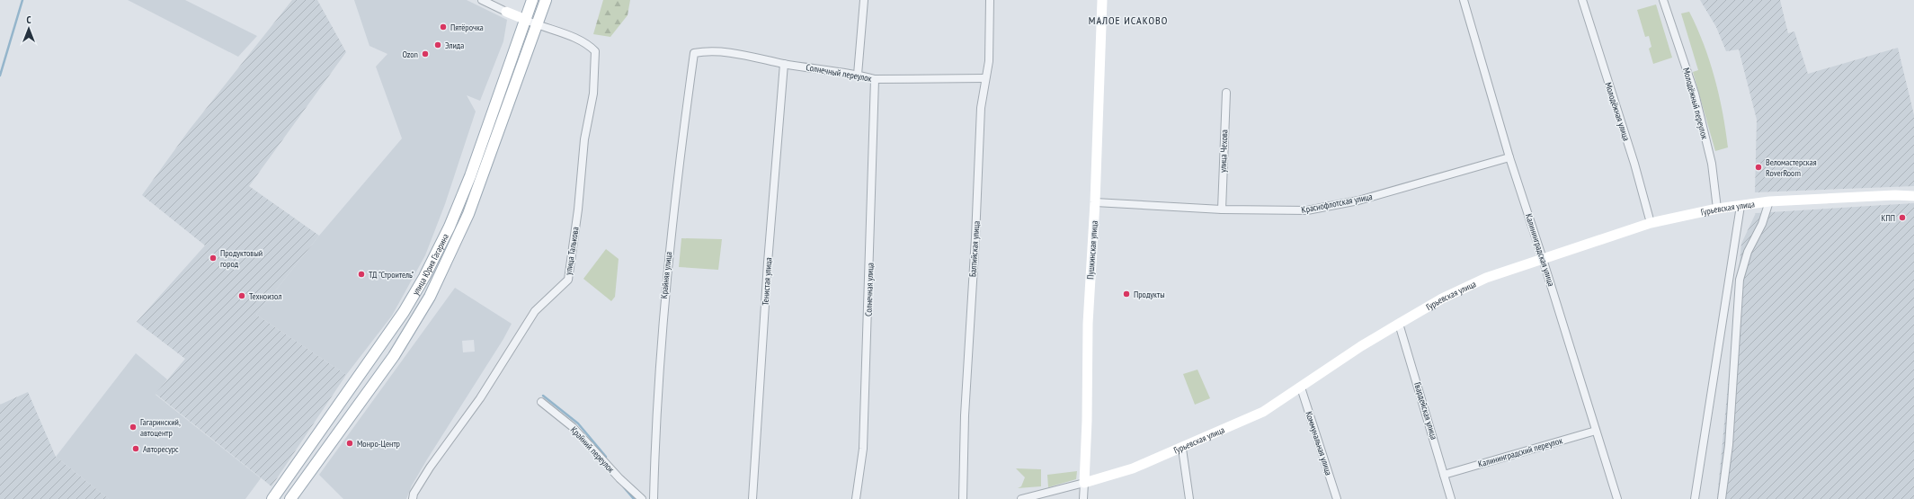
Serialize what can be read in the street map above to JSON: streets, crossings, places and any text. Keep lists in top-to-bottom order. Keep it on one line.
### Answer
{"streets":{"main road":["улица Юрия Гагарина"],"street":["Солнечный переулок","Молодёжный переулок","Молодёжная улица","улица Чехова","Краснофлотская улица","Гурьевская улица","Балтийская улица","Пушкинская улица","Калининградская улица","улица Талькова","Крайняя улица","Тенистая улица","Солнечная улица","Гвардейская улица","Коммунальная улица","Крайний переулок","Калининградский переулок"]},"crossings":[["Солнечный переулок","Балтийская улица"],["Солнечный переулок","Крайняя улица"],["Солнечный переулок","Тенистая улица"],["Солнечный переулок","Солнечная улица"],["Молодёжный переулок","Гурьевская улица"],["Молодёжная улица","Гурьевская улица"],["улица Чехова","Краснофлотская улица"],["Краснофлотская улица","Пушкинская улица"],["Краснофлотская улица","Калининградская улица"],["Гурьевская улица","Пушкинская улица"],["Гурьевская улица","Калининградская улица"],["Гурьевская улица","Гвардейская улица"],["Гурьевская улица","Коммунальная улица"],["Калининградская улица","Калининградский переулок"],["улица Талькова","улица Юрия Гагарина"],["Гвардейская улица","Калининградский переулок"]],"districts":["МАЛОЕ ИСАКОВО"],"places":["Пятёрочка","Элида","Ozon","Веломастерская RoverRoom","КПП","Продуктовый город","ТД \"Строитель\"","Продукты","Техноизол","Гагаринский, автоцентр","Монро-Центр","Авторесурс"],"north":"top"}
